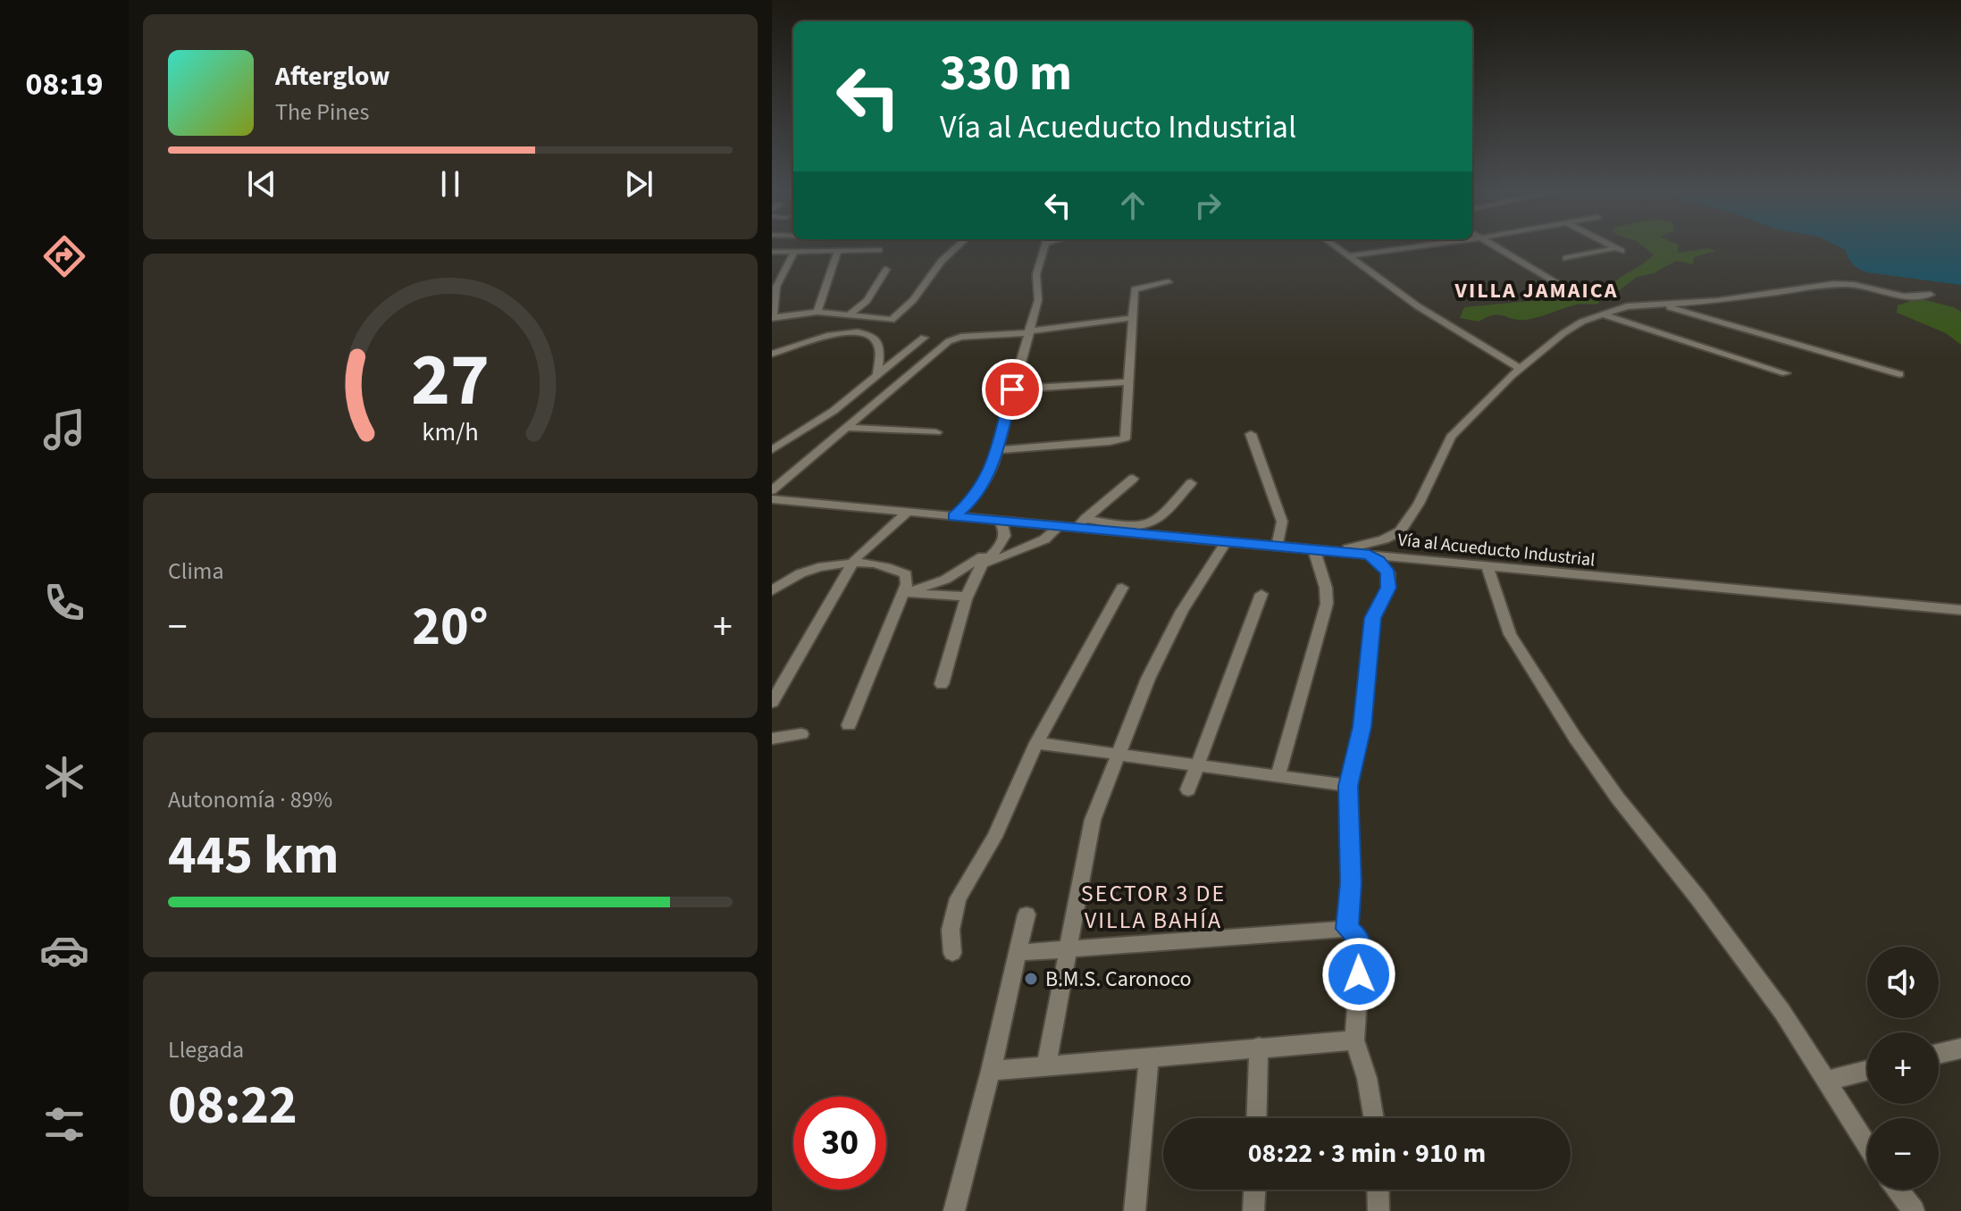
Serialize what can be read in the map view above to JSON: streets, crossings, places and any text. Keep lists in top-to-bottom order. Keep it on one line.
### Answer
{"streets":{"street":["Vía al Acueducto Industrial"]},"districts":["VILLA JAMAICA","SECTOR 3 DE VILLA BAHÍA"],"places":["B.M.S. Caronoco"],"page":{"tabs":"08:19","turn":["330 m","Vía al Acueducto Industrial"],"song":["Afterglow","The Pines"],"tile":["Clima",["Autonomía · 89%","445 km"],["Llegada","08:22"]],"heat":["−","20°","+"],"map_buttons":["+","−"],"limit":"30","trip":"08:22 · 3 min · 910 m","gauge":["27","km/h"]}}
